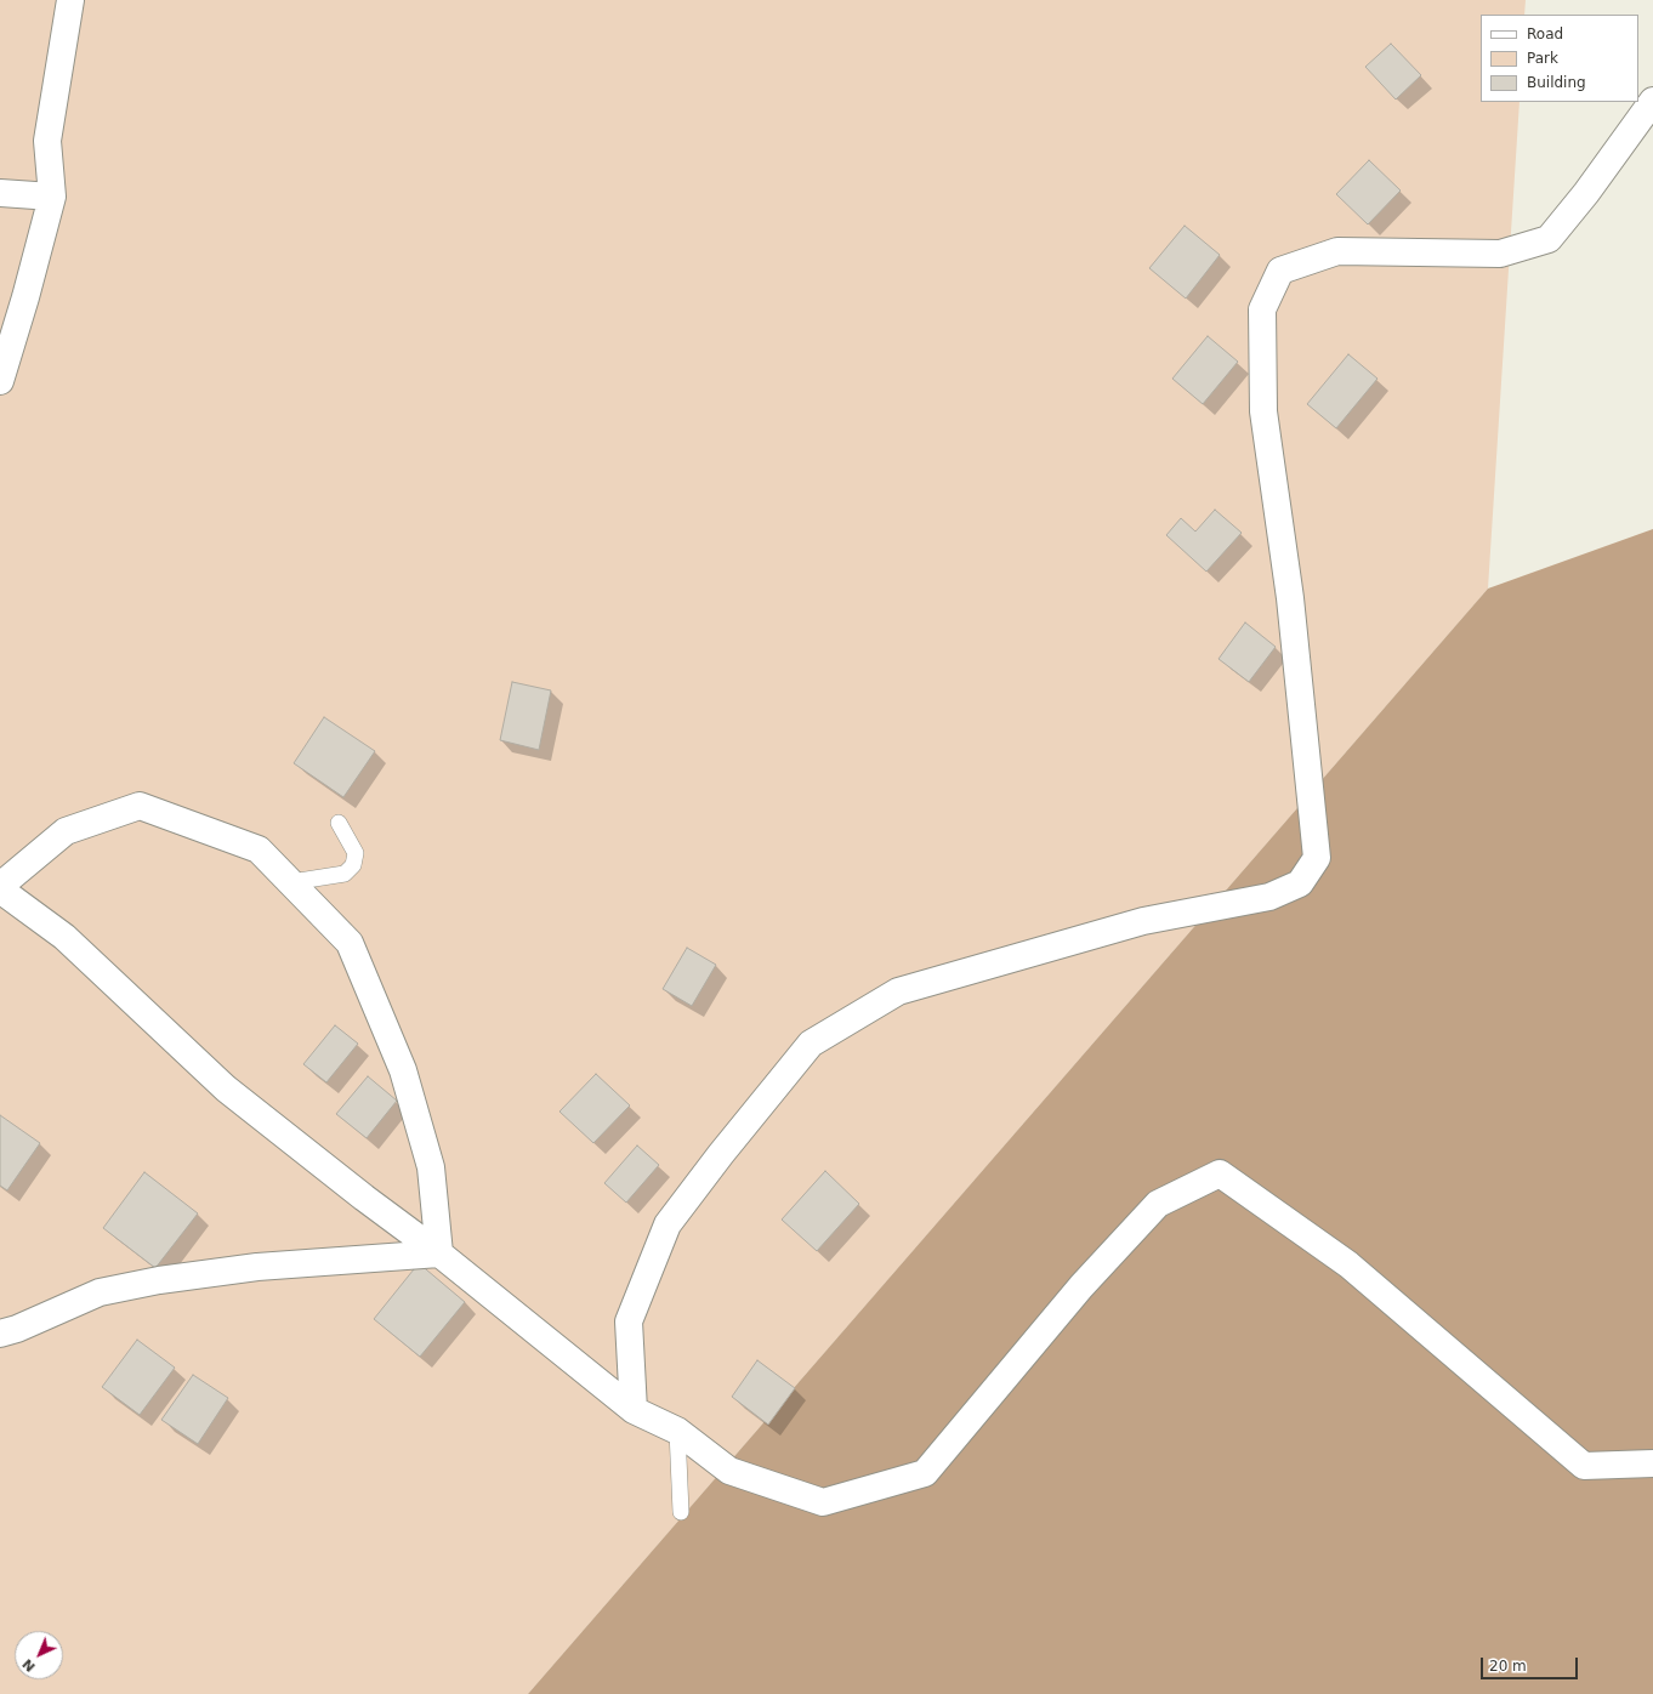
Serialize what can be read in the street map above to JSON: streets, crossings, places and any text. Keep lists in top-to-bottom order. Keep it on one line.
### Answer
{"legend":["Road","Park","Building"],"scale_bar":"20 m","north":"bottom left"}
